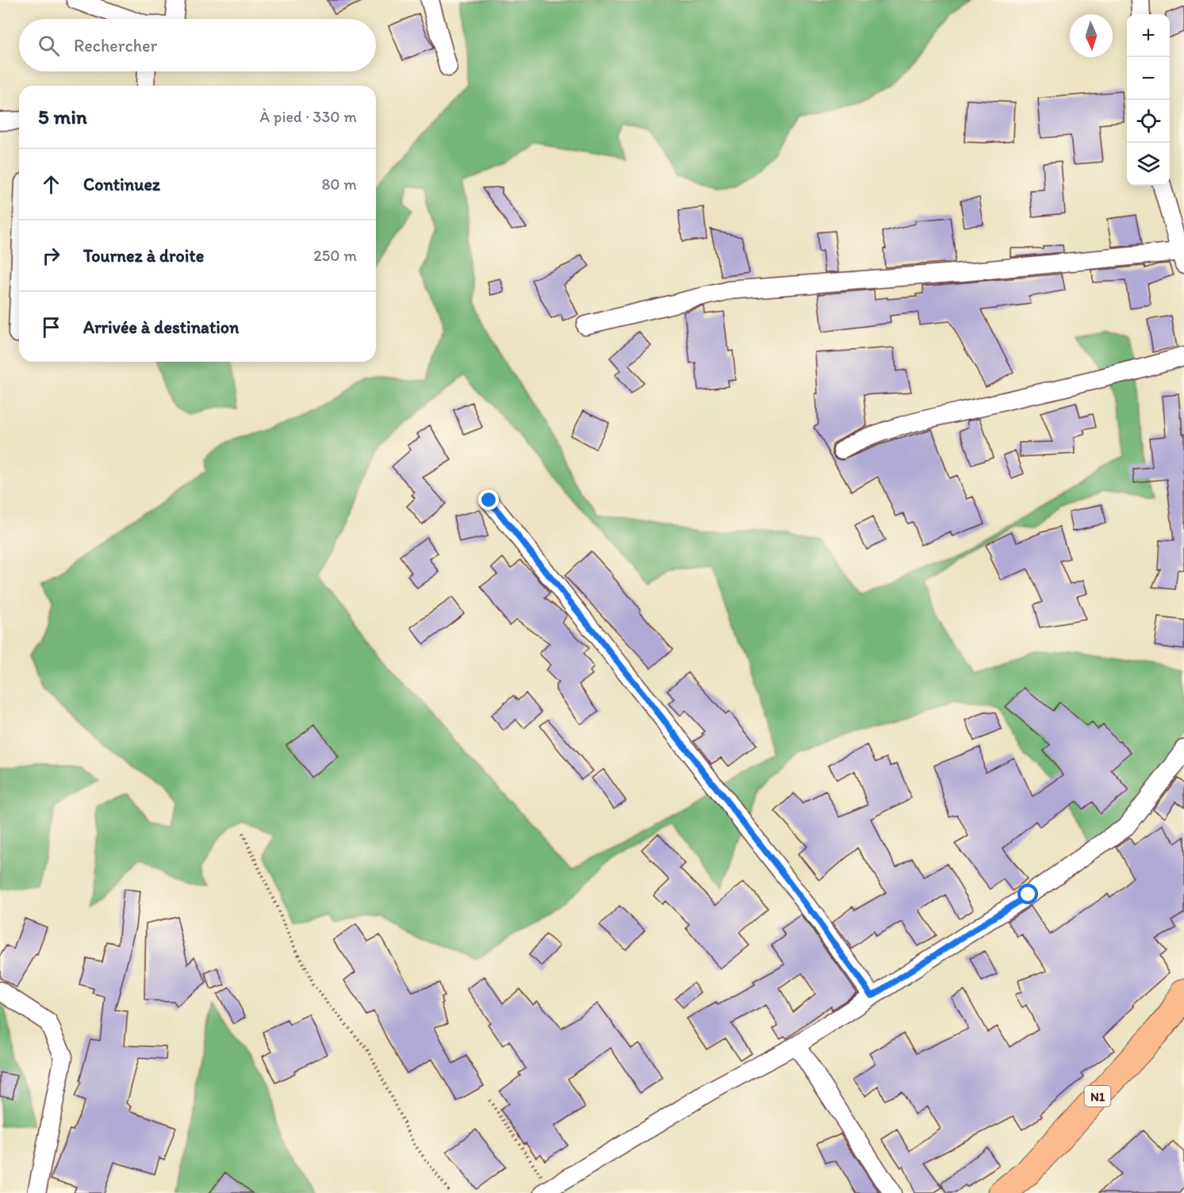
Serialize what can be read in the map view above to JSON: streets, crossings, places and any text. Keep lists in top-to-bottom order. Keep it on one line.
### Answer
{"streets":{"highway":["N1"]},"north":"bottom","page":{"map_buttons":["+","−"],"search":"Rechercher","heading":["5 min","À pied · 330 m"],"list":[["Continuez","80 m"],["Tournez à droite","250 m"],"Arrivée à destination"]}}
